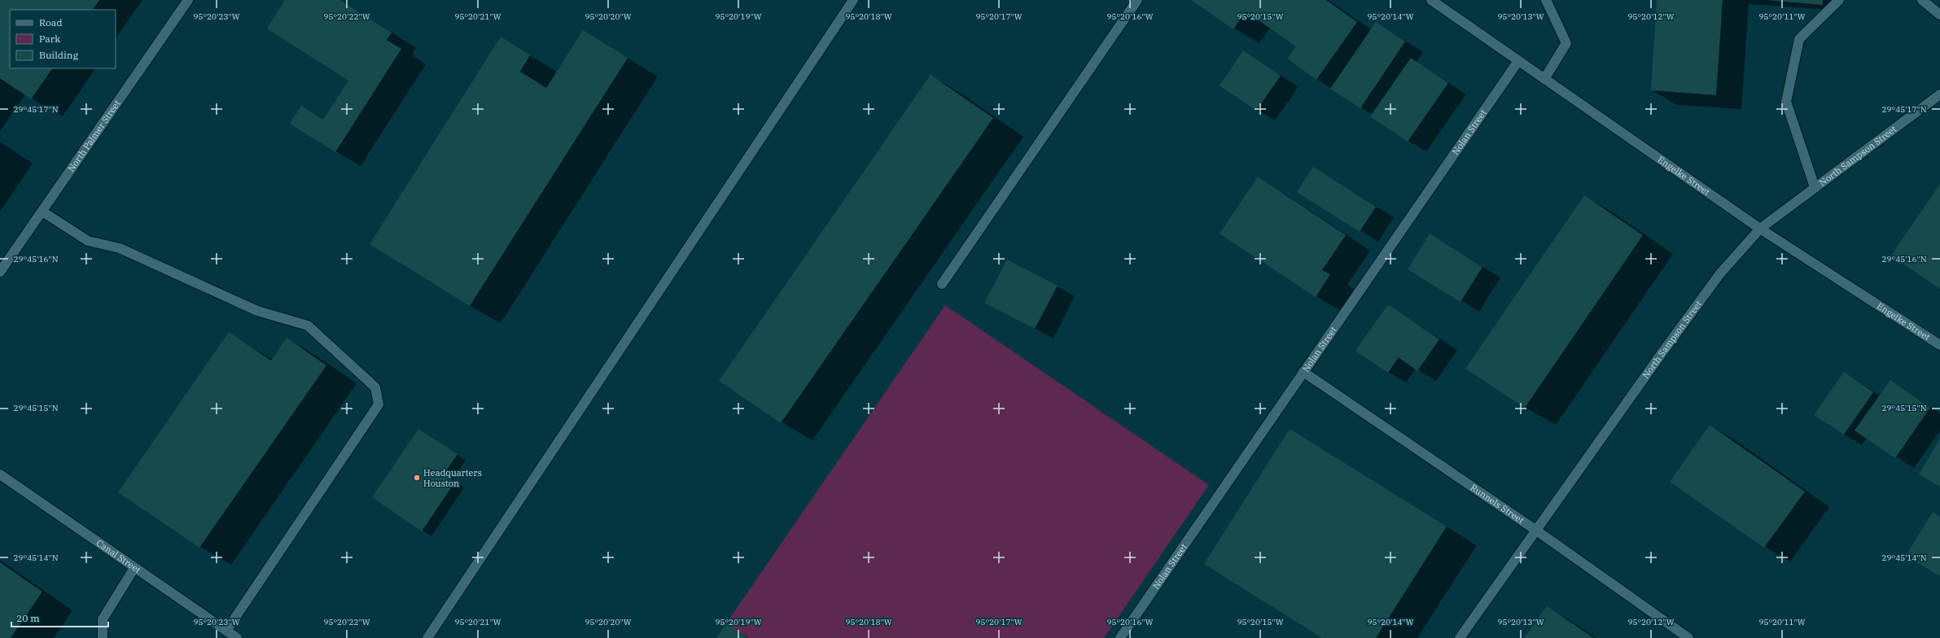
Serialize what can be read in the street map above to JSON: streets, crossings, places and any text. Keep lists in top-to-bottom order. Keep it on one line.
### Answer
{"streets":{"street":["Nolan Street","North Palmer Street","North Sampson Street","Engelke Street","Runnels Street","Canal Street"]},"crossings":[["Nolan Street","Engelke Street"],["Nolan Street","Runnels Street"],["North Sampson Street","Engelke Street"],["North Sampson Street","Runnels Street"]],"places":["Headquarters Houston"],"legend":["Road","Park","Building"],"scale_bar":"20 m","coordinates":["95°20'23\"W","95°20'22\"W","95°20'21\"W","95°20'20\"W","95°20'19\"W","95°20'18\"W","95°20'17\"W","95°20'16\"W","95°20'15\"W","95°20'14\"W","95°20'13\"W","95°20'12\"W","95°20'11\"W","29°45'17\"N","29°45'16\"N","29°45'15\"N","29°45'14\"N"]}
